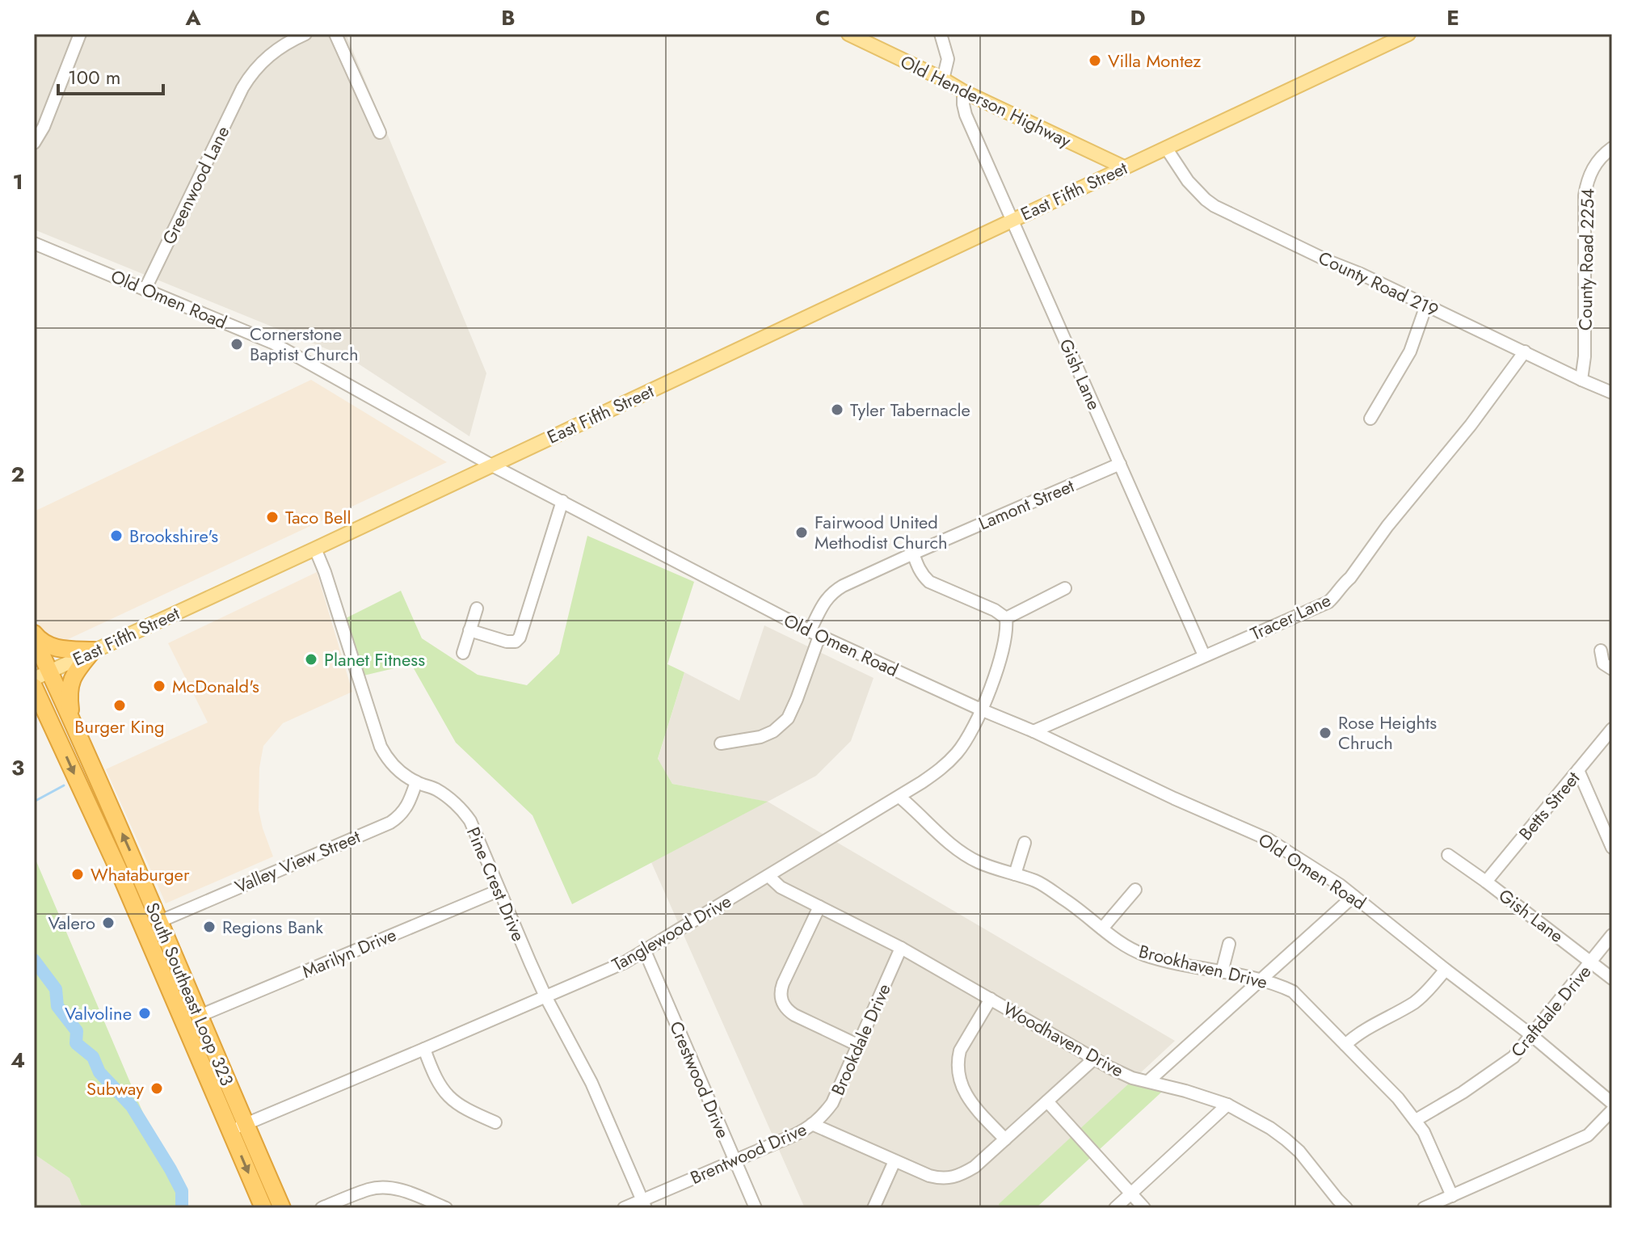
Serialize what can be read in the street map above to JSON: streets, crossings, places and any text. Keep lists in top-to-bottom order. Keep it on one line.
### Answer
{"streets":{"highway":["South Southeast Loop 323"],"main road":["Old Henderson Highway","East Fifth Street"],"street":["Greenwood Lane","County Road 2254","County Road 219","Old Omen Road","Gish Lane","Lamont Street","Tracer Lane","Betts Street","Valley View Street","Pine Crest Drive","Tanglewood Drive","Marilyn Drive","Brookhaven Drive","Craftdale Drive","Brookdale Drive","Woodhaven Drive","Crestwood Drive","Brentwood Drive"]},"crossings":[["Old Henderson Highway","East Fifth Street"],["Old Henderson Highway","Gish Lane"],["Greenwood Lane","Old Omen Road"],["East Fifth Street","County Road 219"],["East Fifth Street","Old Omen Road"],["East Fifth Street","Gish Lane"],["East Fifth Street","Pine Crest Drive"],["East Fifth Street","South Southeast Loop 323"],["County Road 2254","County Road 219"],["County Road 219","Tracer Lane"],["Old Omen Road","Lamont Street"],["Old Omen Road","Tracer Lane"],["Old Omen Road","Tanglewood Drive"],["Old Omen Road","Craftdale Drive"],["Gish Lane","Lamont Street"],["Gish Lane","Tracer Lane"],["Gish Lane","Betts Street"],["Gish Lane","Craftdale Drive"],["Valley View Street","Pine Crest Drive"],["Valley View Street","South Southeast Loop 323"],["Pine Crest Drive","Tanglewood Drive"],["Pine Crest Drive","Marilyn Drive"],["Pine Crest Drive","Brentwood Drive"],["Tanglewood Drive","Brookhaven Drive"],["Tanglewood Drive","South Southeast Loop 323"],["Tanglewood Drive","Woodhaven Drive"],["Tanglewood Drive","Crestwood Drive"],["Marilyn Drive","South Southeast Loop 323"],["Brookhaven Drive","Craftdale Drive"],["Brookdale Drive","Woodhaven Drive"],["Brookdale Drive","Brentwood Drive"],["Woodhaven Drive","Brentwood Drive"],["Crestwood Drive","Brentwood Drive"]],"places":["Villa Montez","Cornerstone Baptist Church","Tyler Tabernacle","Taco Bell","Fairwood United Methodist Church","Brookshire's","Planet Fitness","McDonald's","Burger King","Rose Heights Chruch","Whataburger","Valero","Regions Bank","Valvoline","Subway"],"scale_bar":"100 m","grid":{"columns":["A","B","C","D","E"],"rows":["1","2","3","4"]}}
